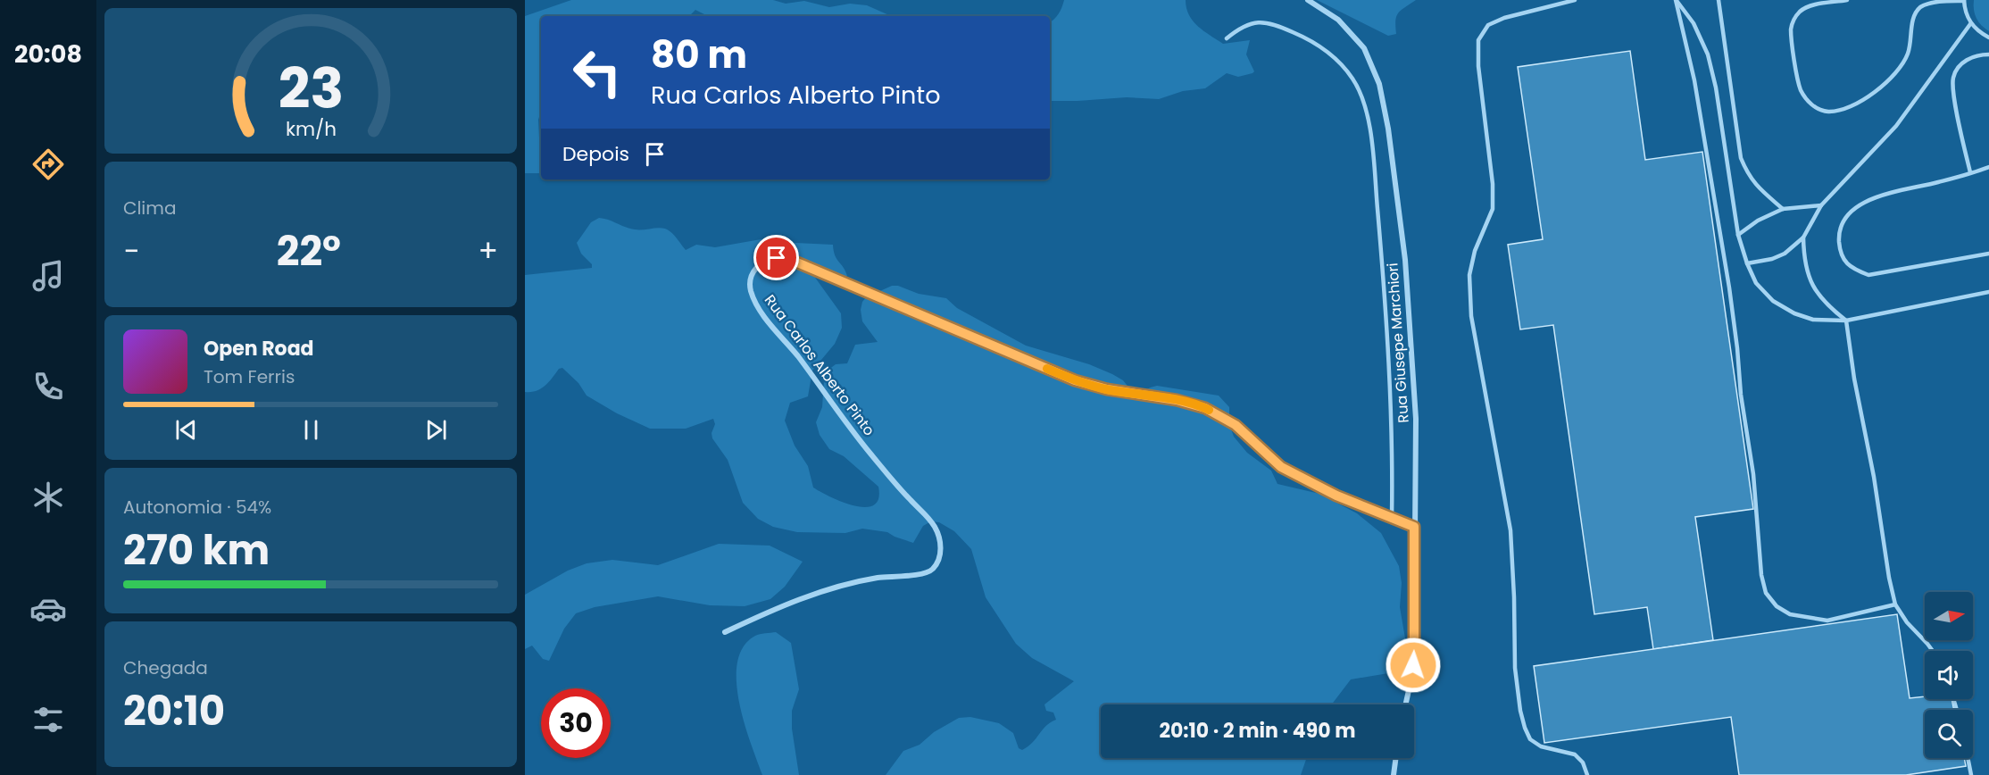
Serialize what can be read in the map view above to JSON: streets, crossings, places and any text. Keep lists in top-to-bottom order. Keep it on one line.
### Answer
{"streets":{"street":["Rua Giusepe Marchiori","Rua Carlos Alberto Pinto"]},"crossings":[["Rua Giusepe Marchiori","Rua Carlos Alberto Pinto"]],"north":"right","page":{"tabs":"20:08","turn":["80 m","Rua Carlos Alberto Pinto"],"then":"Depois","tile":["Clima",["Autonomia · 54%","270 km"],["Chegada","20:10"]],"heat":["−","22°","+"],"song":["Open Road","Tom Ferris"],"limit":"30","trip":"20:10 · 2 min · 490 m","gauge":["23","km/h"]}}
